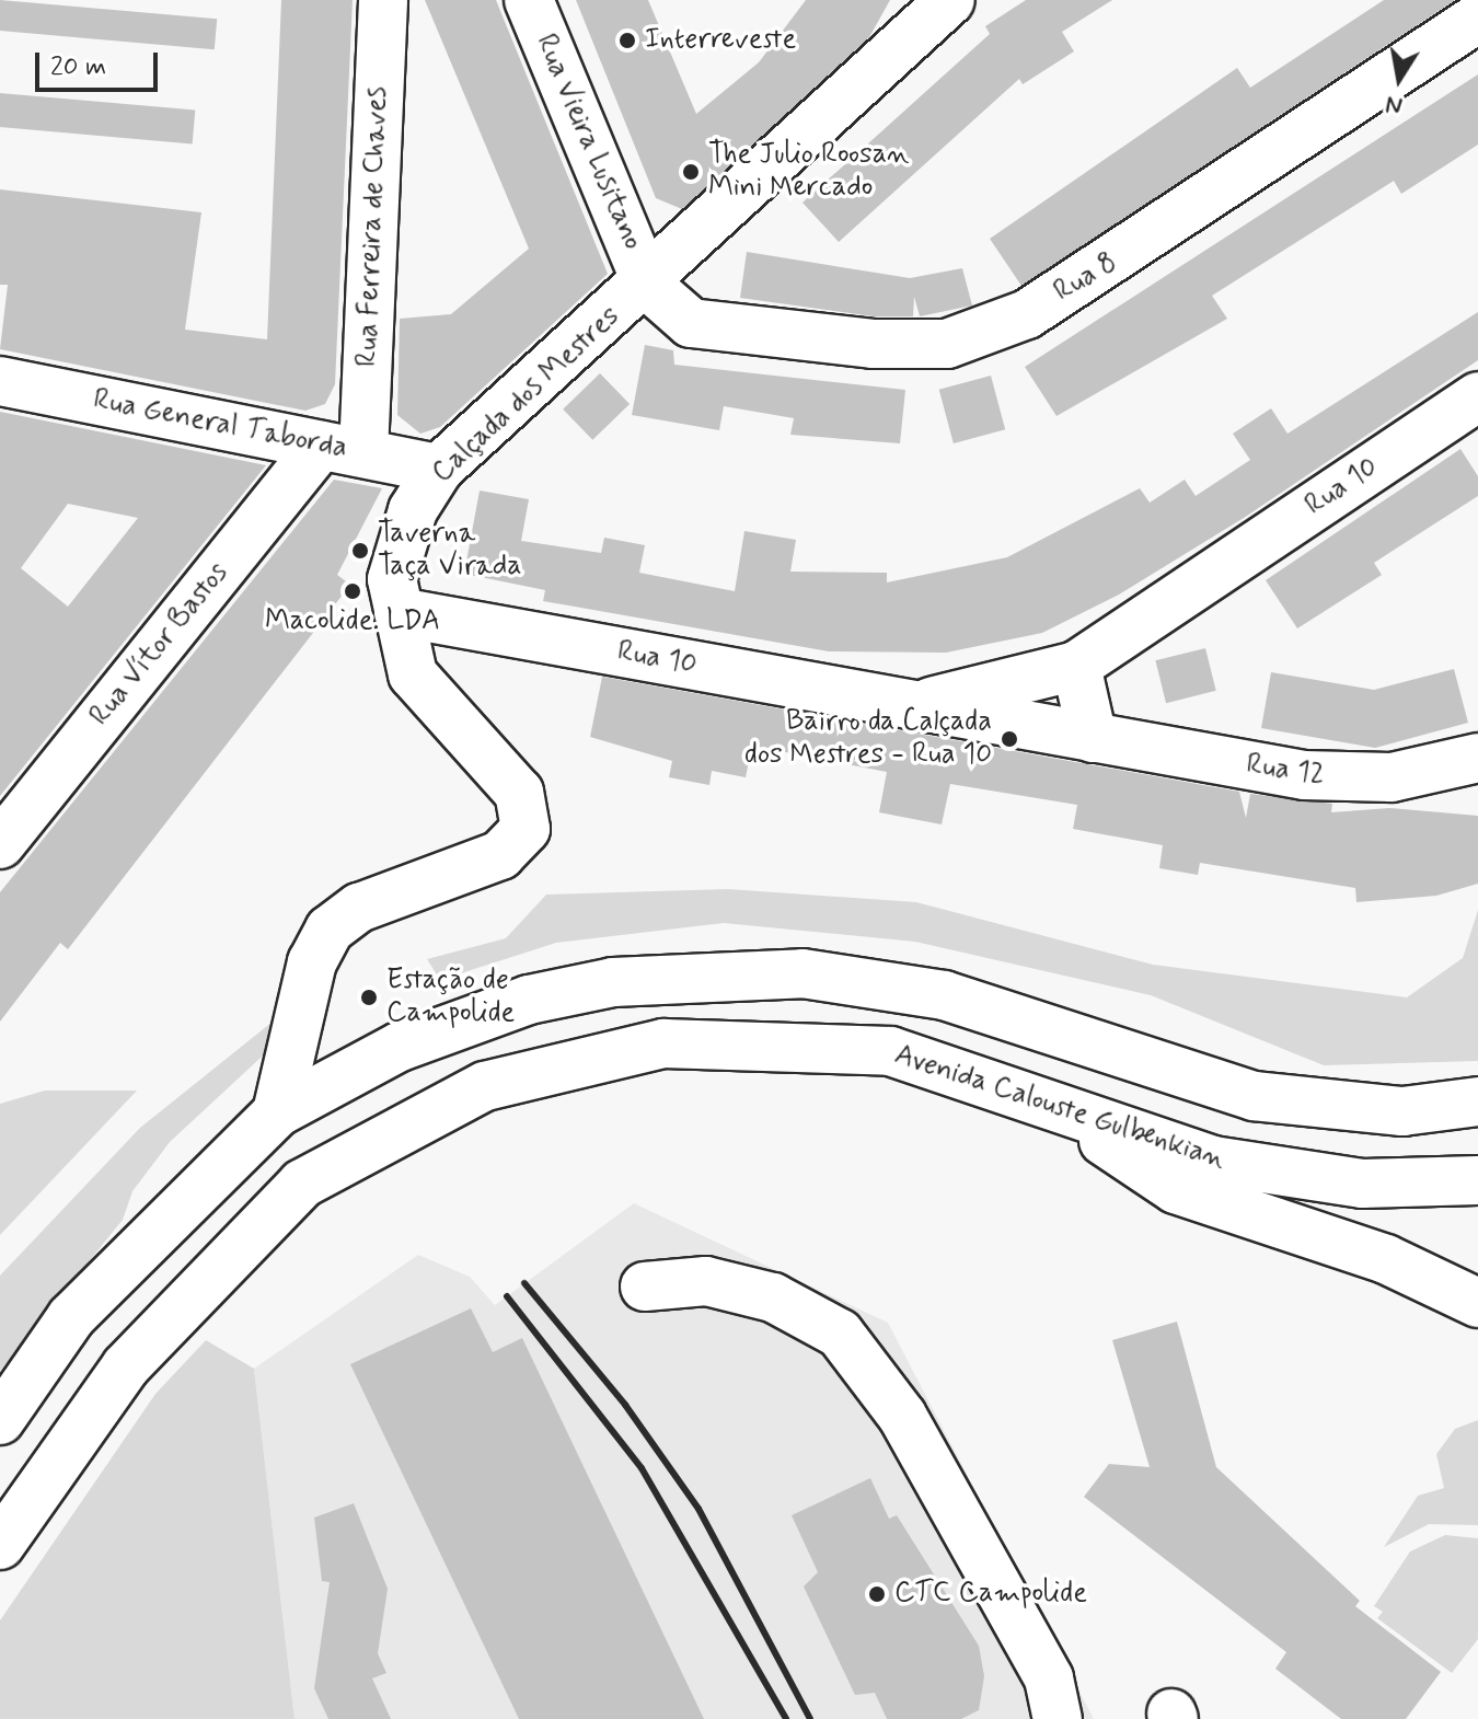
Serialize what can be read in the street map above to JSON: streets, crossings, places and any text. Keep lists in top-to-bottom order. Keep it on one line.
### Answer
{"streets":{"street":["Rua Vieira Lusitano","Rua Ferreira de Chaves","Rua 8","Calçada dos Mestres","Rua General Taborda","Rua 10","Rua Vítor Bastos","Rua 12","Avenida Calouste Gulbenkian"]},"crossings":[["Rua Vieira Lusitano","Rua 8"],["Rua Vieira Lusitano","Calçada dos Mestres"],["Rua Ferreira de Chaves","Rua General Taborda"],["Rua Ferreira de Chaves","Rua Vítor Bastos"],["Rua 8","Calçada dos Mestres"],["Calçada dos Mestres","Rua General Taborda"],["Calçada dos Mestres","Rua 10"],["Rua General Taborda","Rua Vítor Bastos"],["Rua 10","Rua 12"]],"places":["Interreveste","The Julio Roosan Mini Mercado","Taverna Taça Virada","Macolide. LDA","Bairro da Calçada dos Mestres - Rua 10","Estação de Campolide","CTC Campolide"],"scale_bar":"20 m","north":"bottom"}
